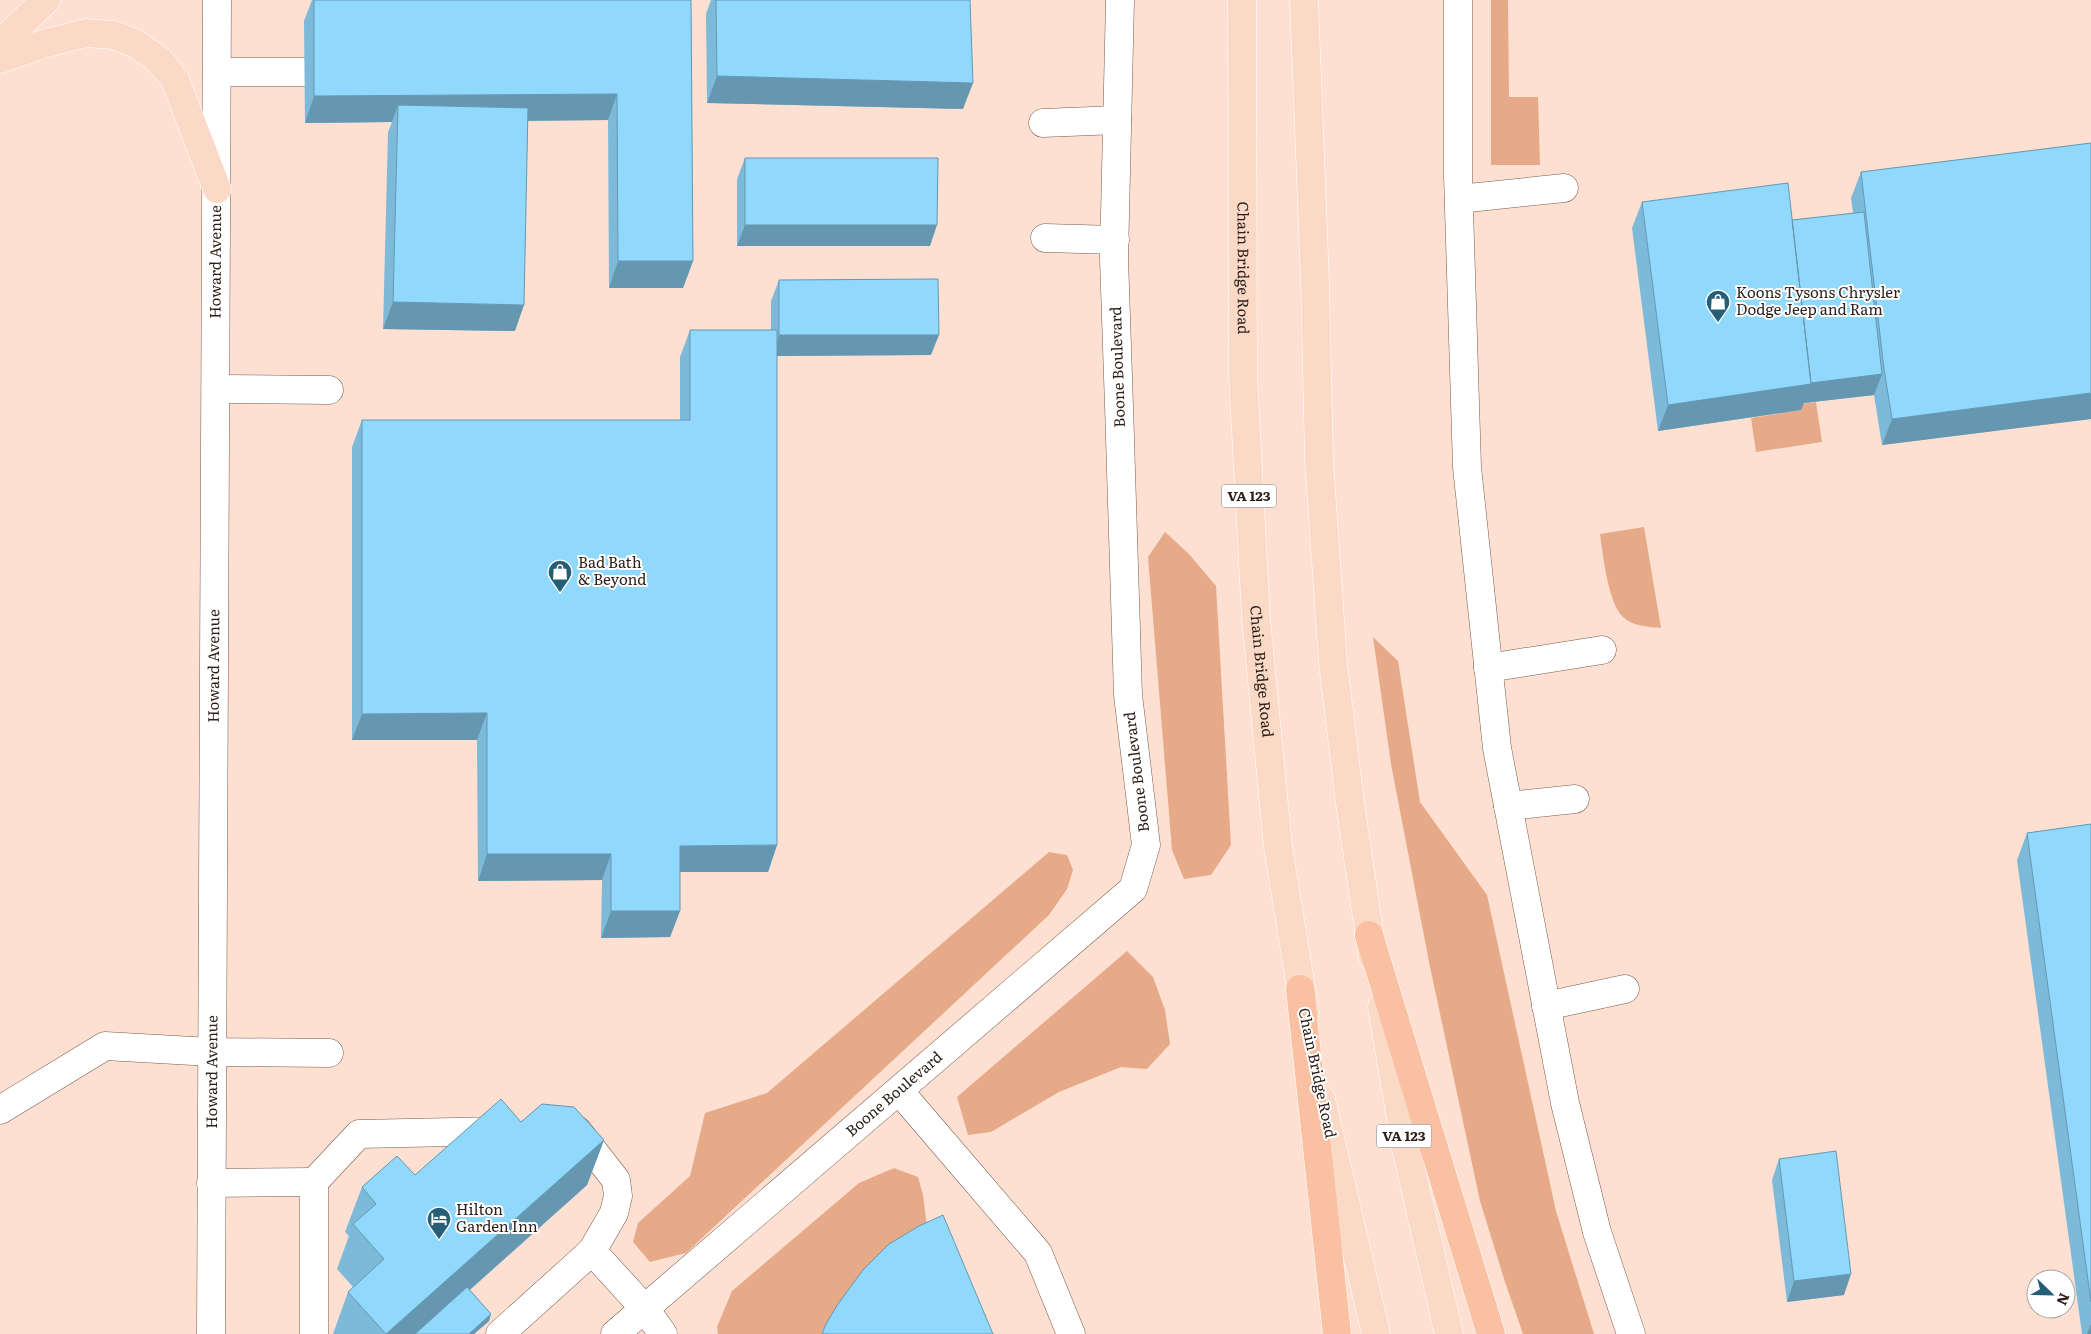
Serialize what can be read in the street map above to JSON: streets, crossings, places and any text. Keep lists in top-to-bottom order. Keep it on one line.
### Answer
{"streets":{"main road":["Chain Bridge Road","VA 123"],"street":["Howard Avenue","Boone Boulevard"]},"places":{"shop":["Koons Tysons Chrysler Dodge Jeep and Ram","Bad Bath & Beyond"],"hotel":["Hilton Garden Inn"]},"north":"bottom right"}
